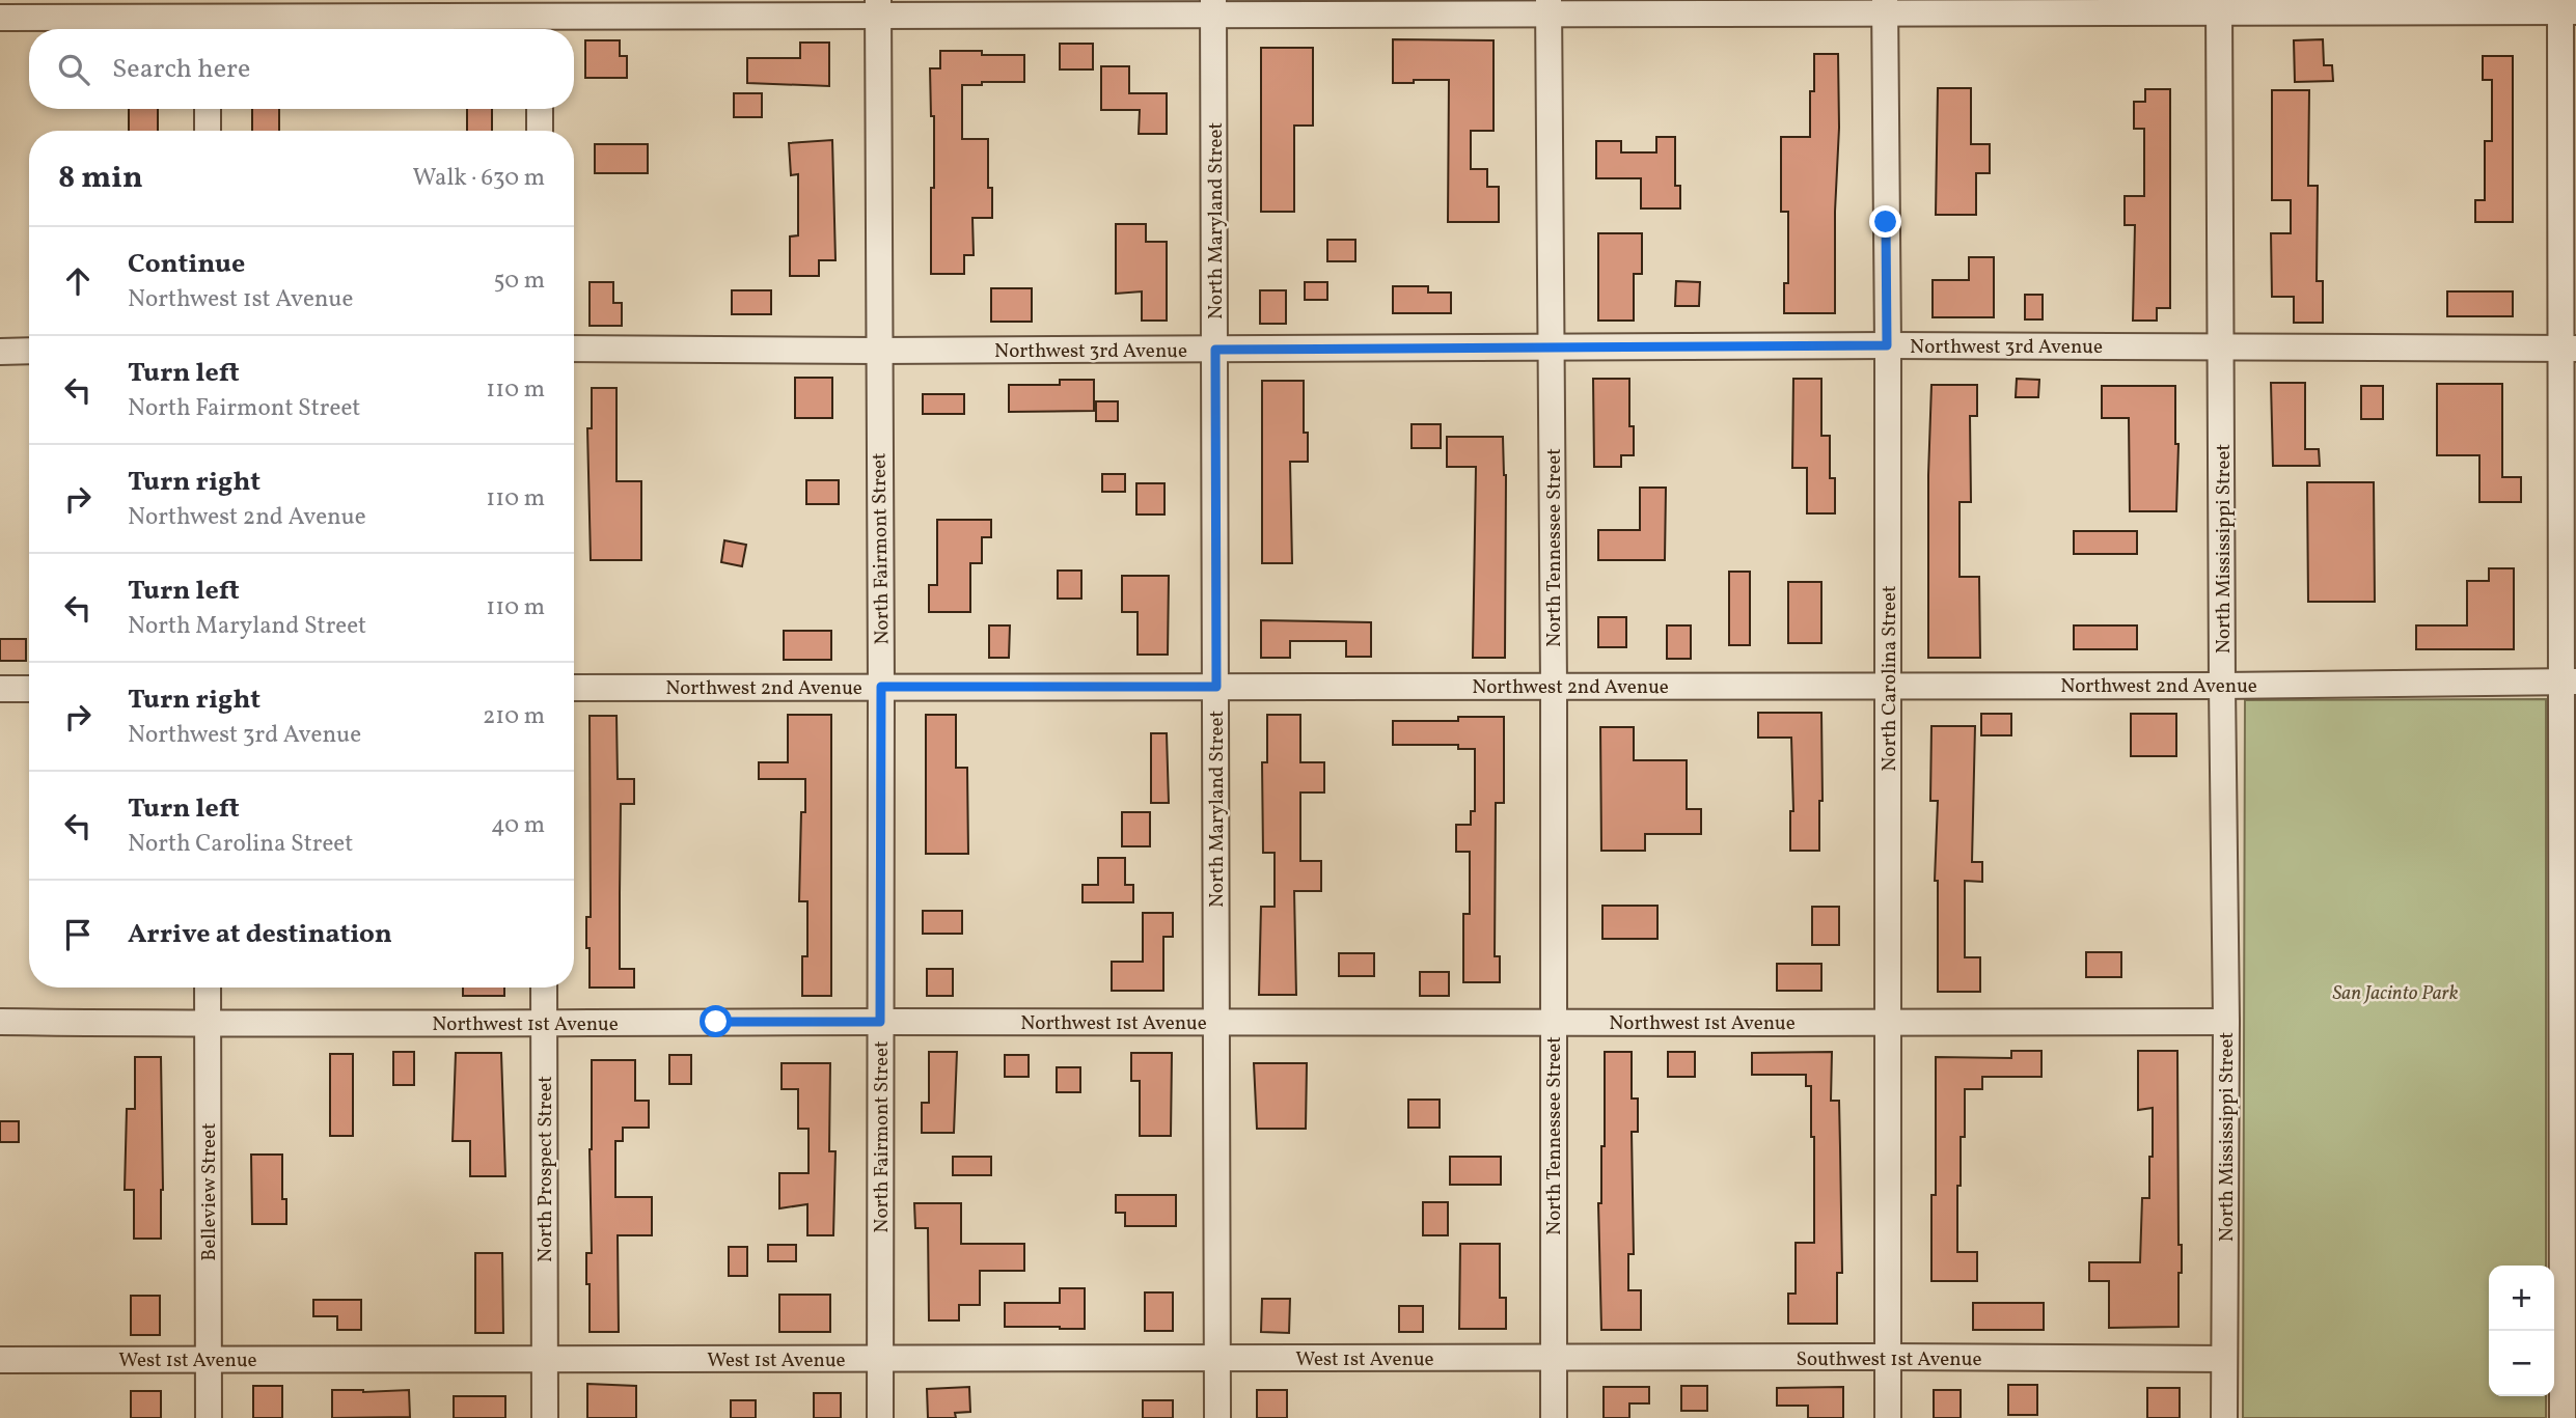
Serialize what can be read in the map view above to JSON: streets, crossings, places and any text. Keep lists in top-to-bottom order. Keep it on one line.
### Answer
{"streets":{"street":["North Maryland Street","Northwest 3rd Avenue","North Tennessee Street","North Fairmont Street","North Mississippi Street","North Carolina Street","Northwest 2nd Avenue","Northwest 1st Avenue","North Prospect Street","Belleview Street","West 1st Avenue","Southwest 1st Avenue"]},"crossings":[["North Maryland Street","Northwest 3rd Avenue"],["North Maryland Street","Northwest 2nd Avenue"],["North Maryland Street","Northwest 1st Avenue"],["North Maryland Street","West 1st Avenue"],["Northwest 3rd Avenue","North Tennessee Street"],["Northwest 3rd Avenue","North Fairmont Street"],["Northwest 3rd Avenue","North Mississippi Street"],["Northwest 3rd Avenue","North Carolina Street"],["North Tennessee Street","Northwest 2nd Avenue"],["North Tennessee Street","Northwest 1st Avenue"],["North Tennessee Street","West 1st Avenue"],["North Tennessee Street","Southwest 1st Avenue"],["North Fairmont Street","Northwest 2nd Avenue"],["North Fairmont Street","Northwest 1st Avenue"],["North Fairmont Street","West 1st Avenue"],["North Mississippi Street","Northwest 2nd Avenue"],["North Mississippi Street","Northwest 1st Avenue"],["North Mississippi Street","Southwest 1st Avenue"],["North Carolina Street","Northwest 2nd Avenue"],["North Carolina Street","Northwest 1st Avenue"],["North Carolina Street","Southwest 1st Avenue"],["Northwest 1st Avenue","North Prospect Street"],["Northwest 1st Avenue","Belleview Street"],["North Prospect Street","West 1st Avenue"],["Belleview Street","West 1st Avenue"],["West 1st Avenue","Southwest 1st Avenue"]],"parks":["San Jacinto Park"],"page":{"search":"Search here","heading":["8 min","Walk · 630 m"],"list":[["Continue","Northwest 1st Avenue","50 m"],["Turn left","North Fairmont Street","110 m"],["Turn right","Northwest 2nd Avenue","110 m"],["Turn left","North Maryland Street","110 m"],["Turn right","Northwest 3rd Avenue","210 m"],["Turn left","North Carolina Street","40 m"],"Arrive at destination"],"map_buttons":["+","−"]}}
